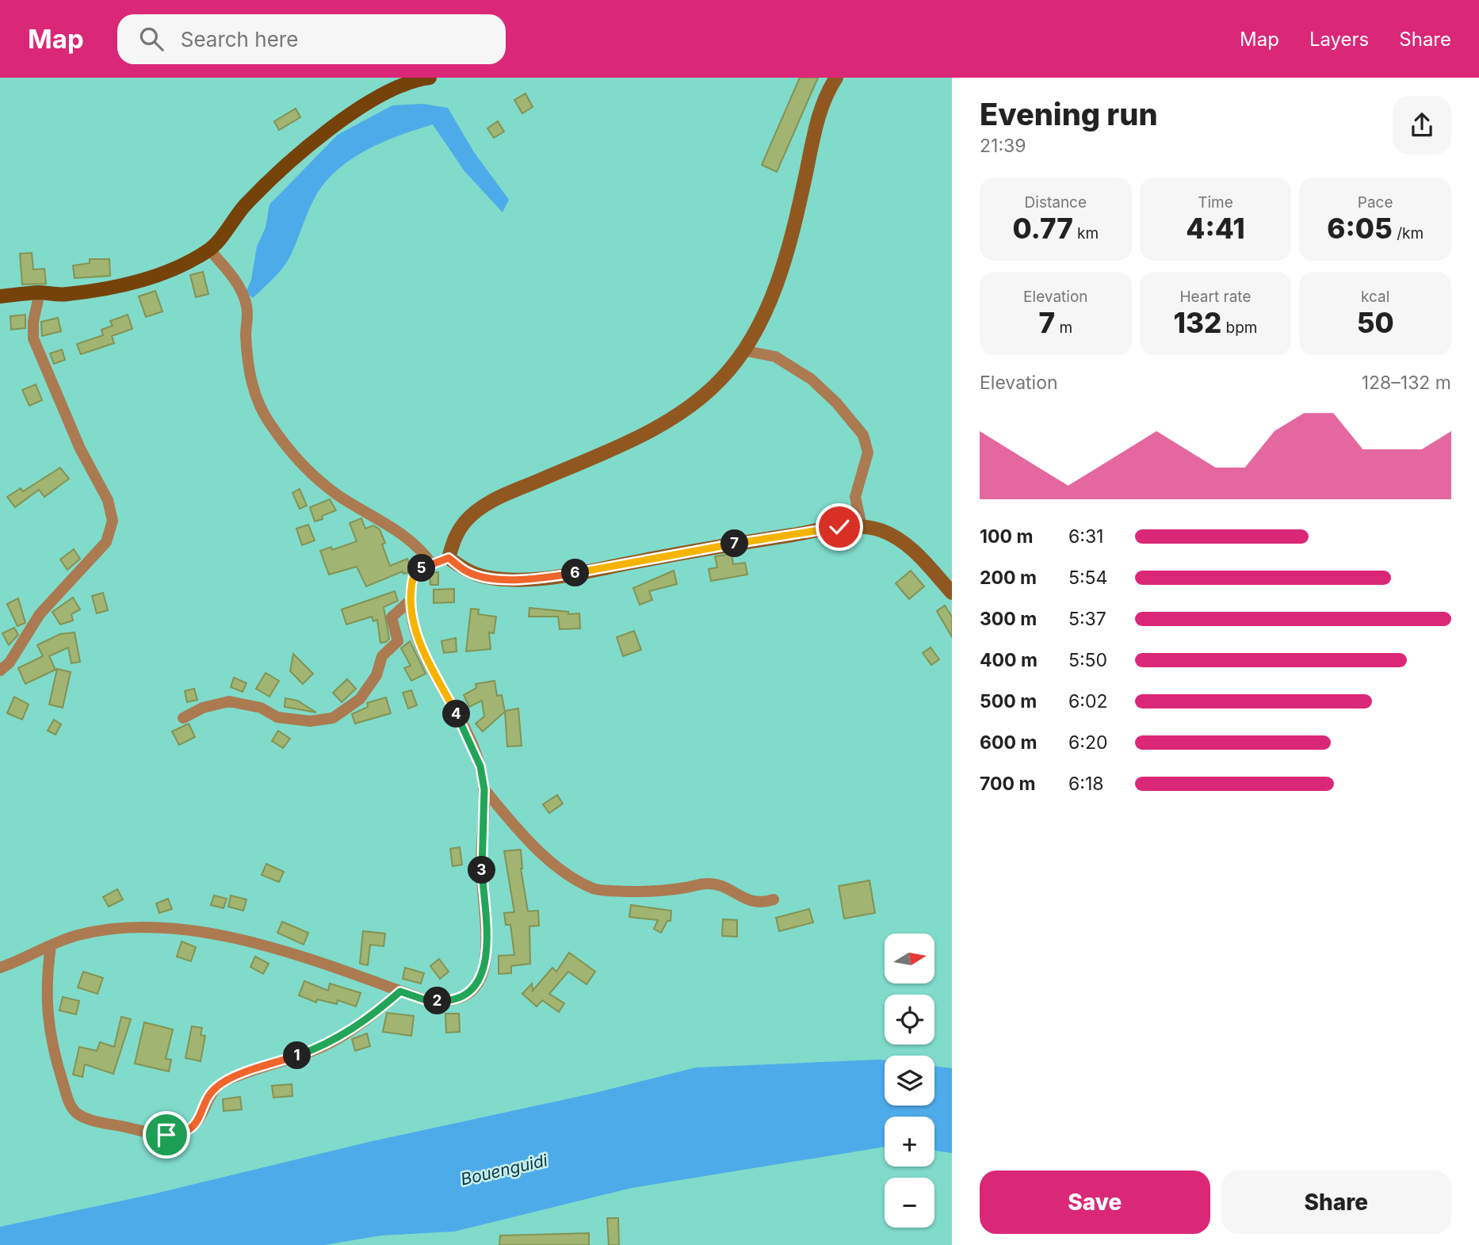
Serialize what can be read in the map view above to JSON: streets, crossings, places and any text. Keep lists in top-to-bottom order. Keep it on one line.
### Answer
{"water":["Bouenguidi"],"north":"right","page":{"header":"Map","search":"Search here","nav":["Map","Layers","Share"],"heading":["Evening run","21:39"],"stats":[["Distance","0.77 km"],["Time","4:41"],["Pace","6:05 /km"],["Elevation","7 m"],["Heart rate","132 bpm"],["kcal","50"]],"chart":["Elevation","128–132 m"],"list":[{"name":"100 m","note":"6:31"},{"name":"200 m","note":"5:54"},{"name":"300 m","note":"5:37"},{"name":"400 m","note":"5:50"},{"name":"500 m","note":"6:02"},{"name":"600 m","note":"6:20"},{"name":"700 m","note":"6:18"}],"pins":["7","5","6","4","3","2","1"],"map_buttons":["+","−"],"buttons":["Save","Share"]}}
